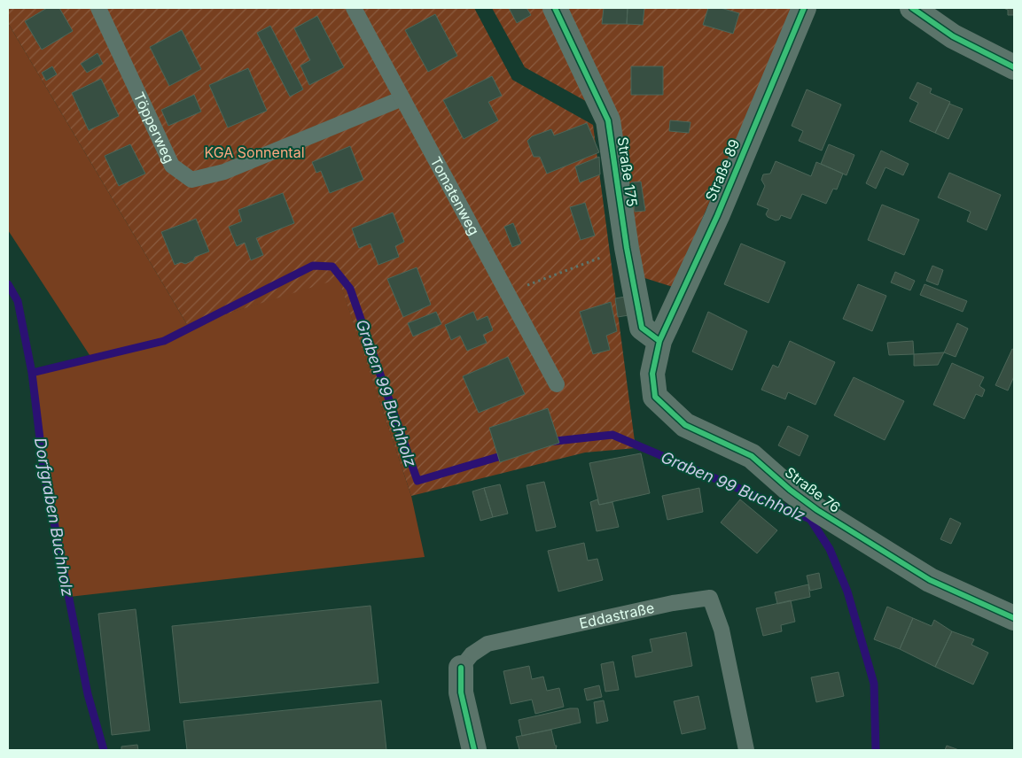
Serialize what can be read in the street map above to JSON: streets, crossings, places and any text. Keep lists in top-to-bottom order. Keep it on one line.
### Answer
{"streets":{"street":["Straße 89","Straße 175","Straße 76","Eddastraße"],"lane":["Töpperweg","Tomatenweg"]},"crossings":[["Töpperweg","Tomatenweg"],["Straße 89","Straße 175"],["Straße 89","Straße 76"],["Straße 175","Straße 76"]],"water":["Graben 99 Buchholz","Dorfgraben Buchholz"],"parks":["KGA Sonnental"]}
